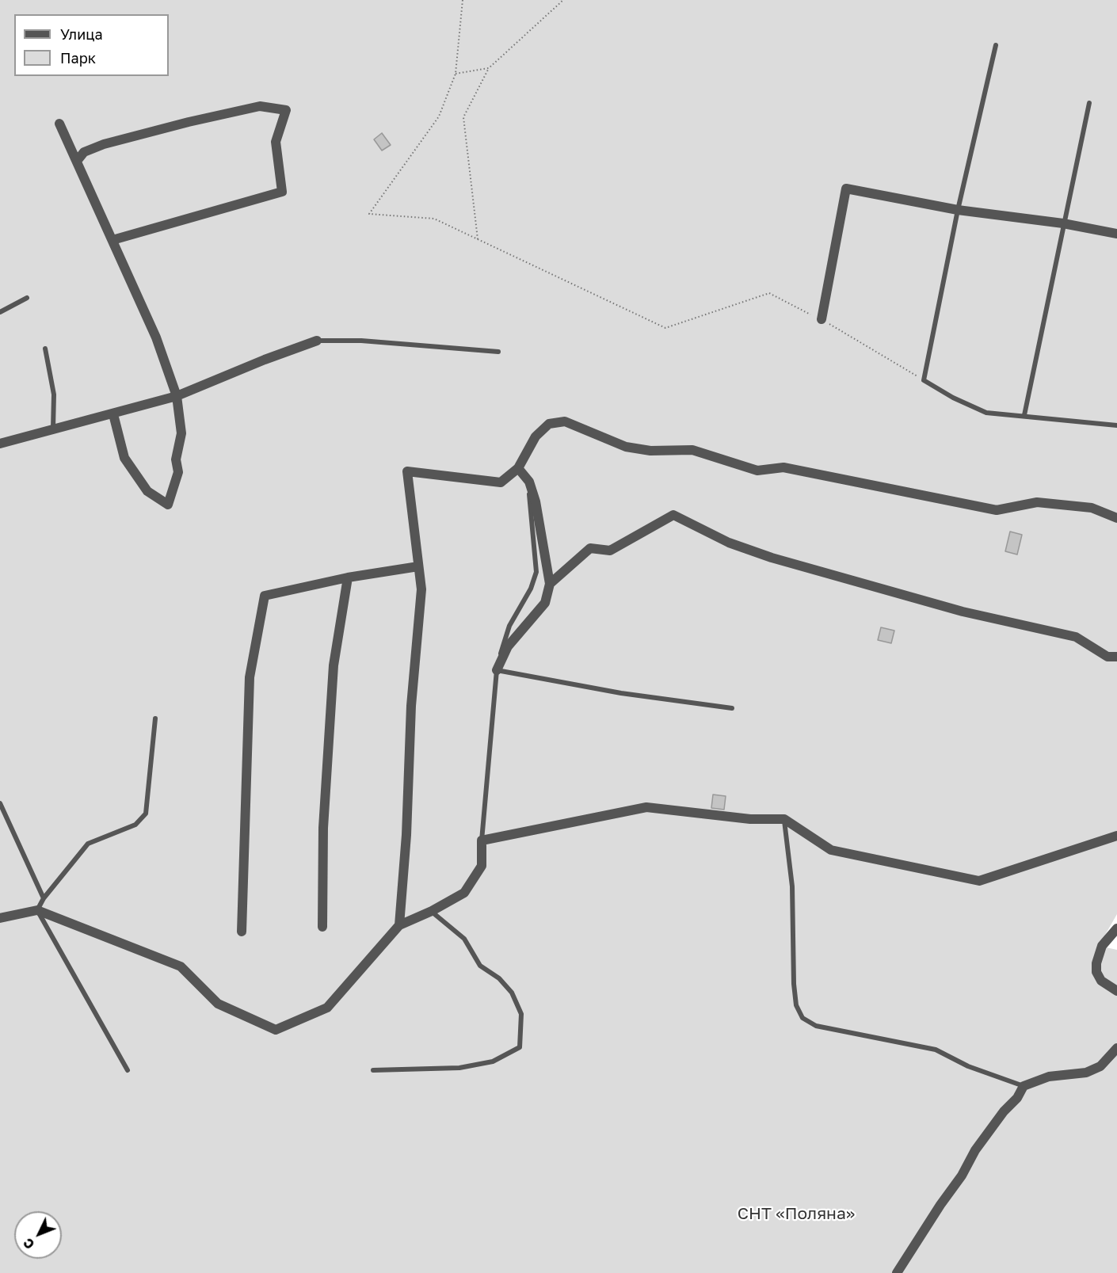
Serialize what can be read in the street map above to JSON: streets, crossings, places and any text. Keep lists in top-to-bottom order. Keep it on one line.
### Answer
{"parks":["СНТ «Поляна»"],"legend":["Улица","Парк"],"north":"bottom left"}
